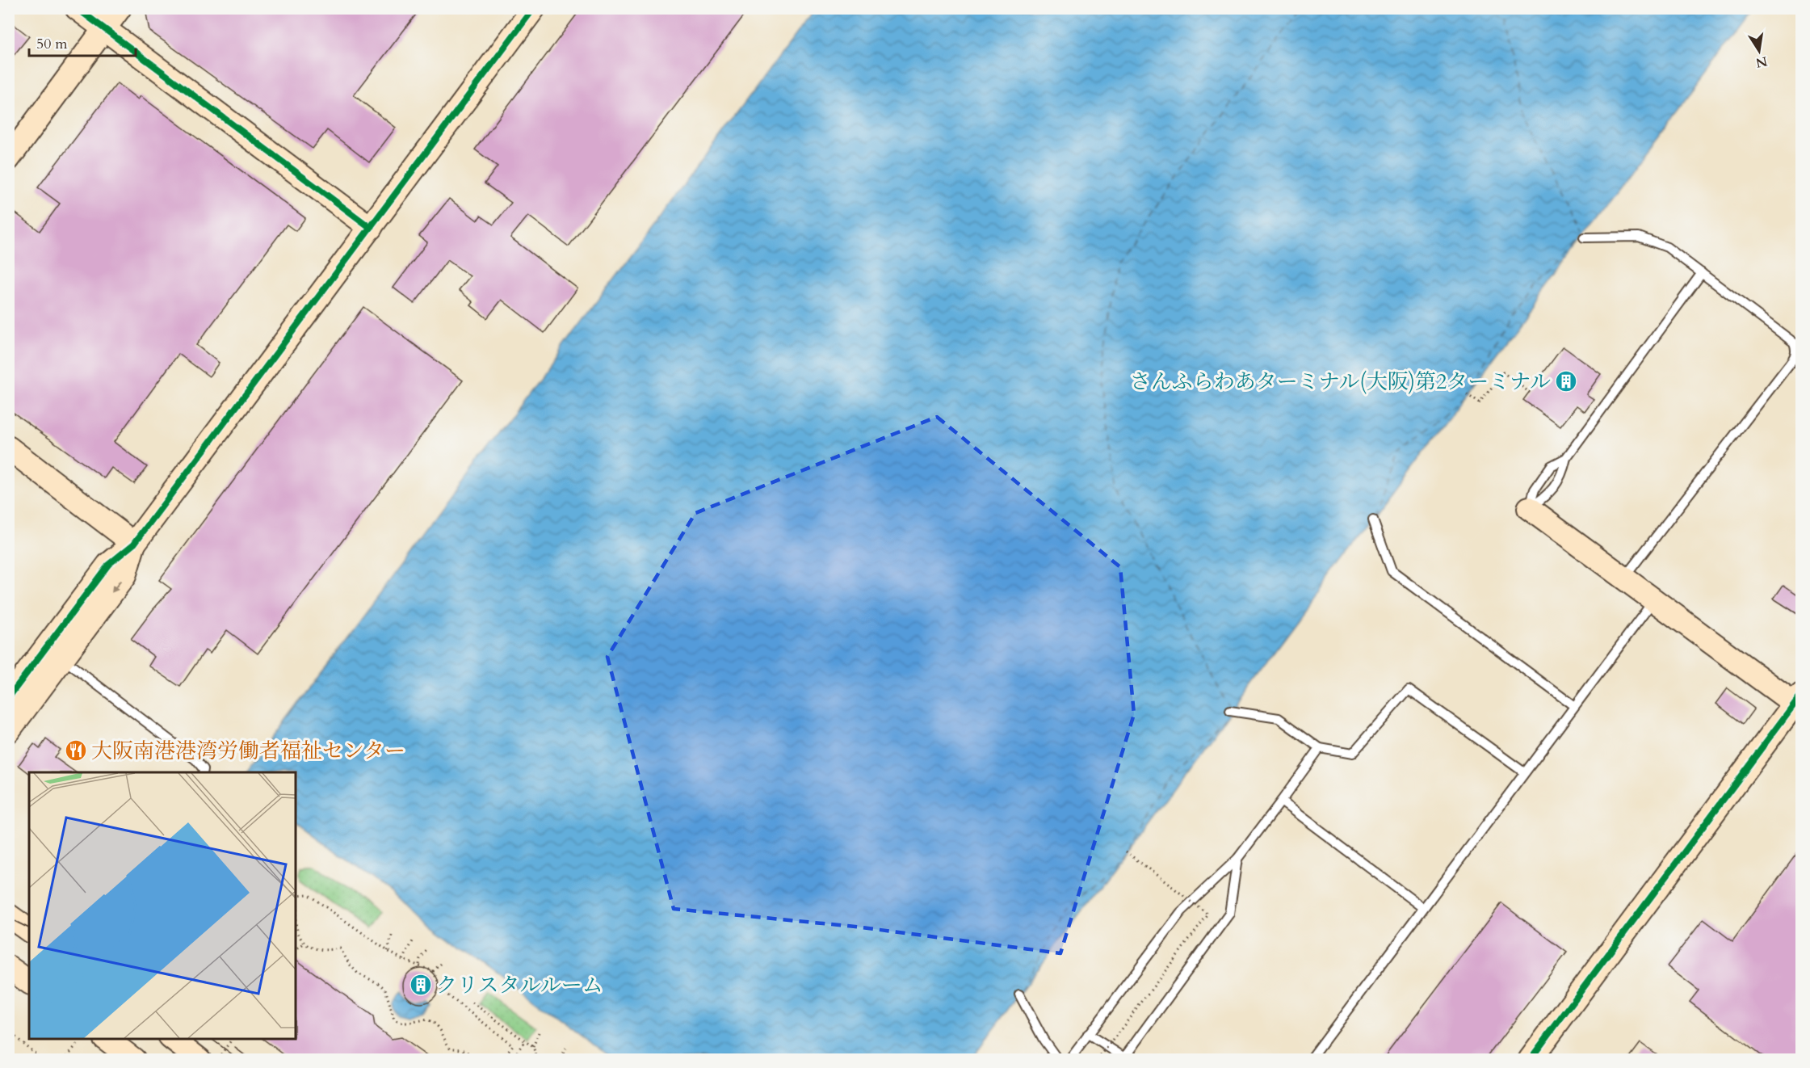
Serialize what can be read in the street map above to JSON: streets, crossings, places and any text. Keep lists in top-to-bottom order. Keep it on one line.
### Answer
{"places":{"building":["さんふらわあターミナル(大阪)第2ターミナル","クリスタルルーム"],"restaurant":["大阪南港港湾労働者福祉センター"]},"scale_bar":"50 m","north":"bottom"}
